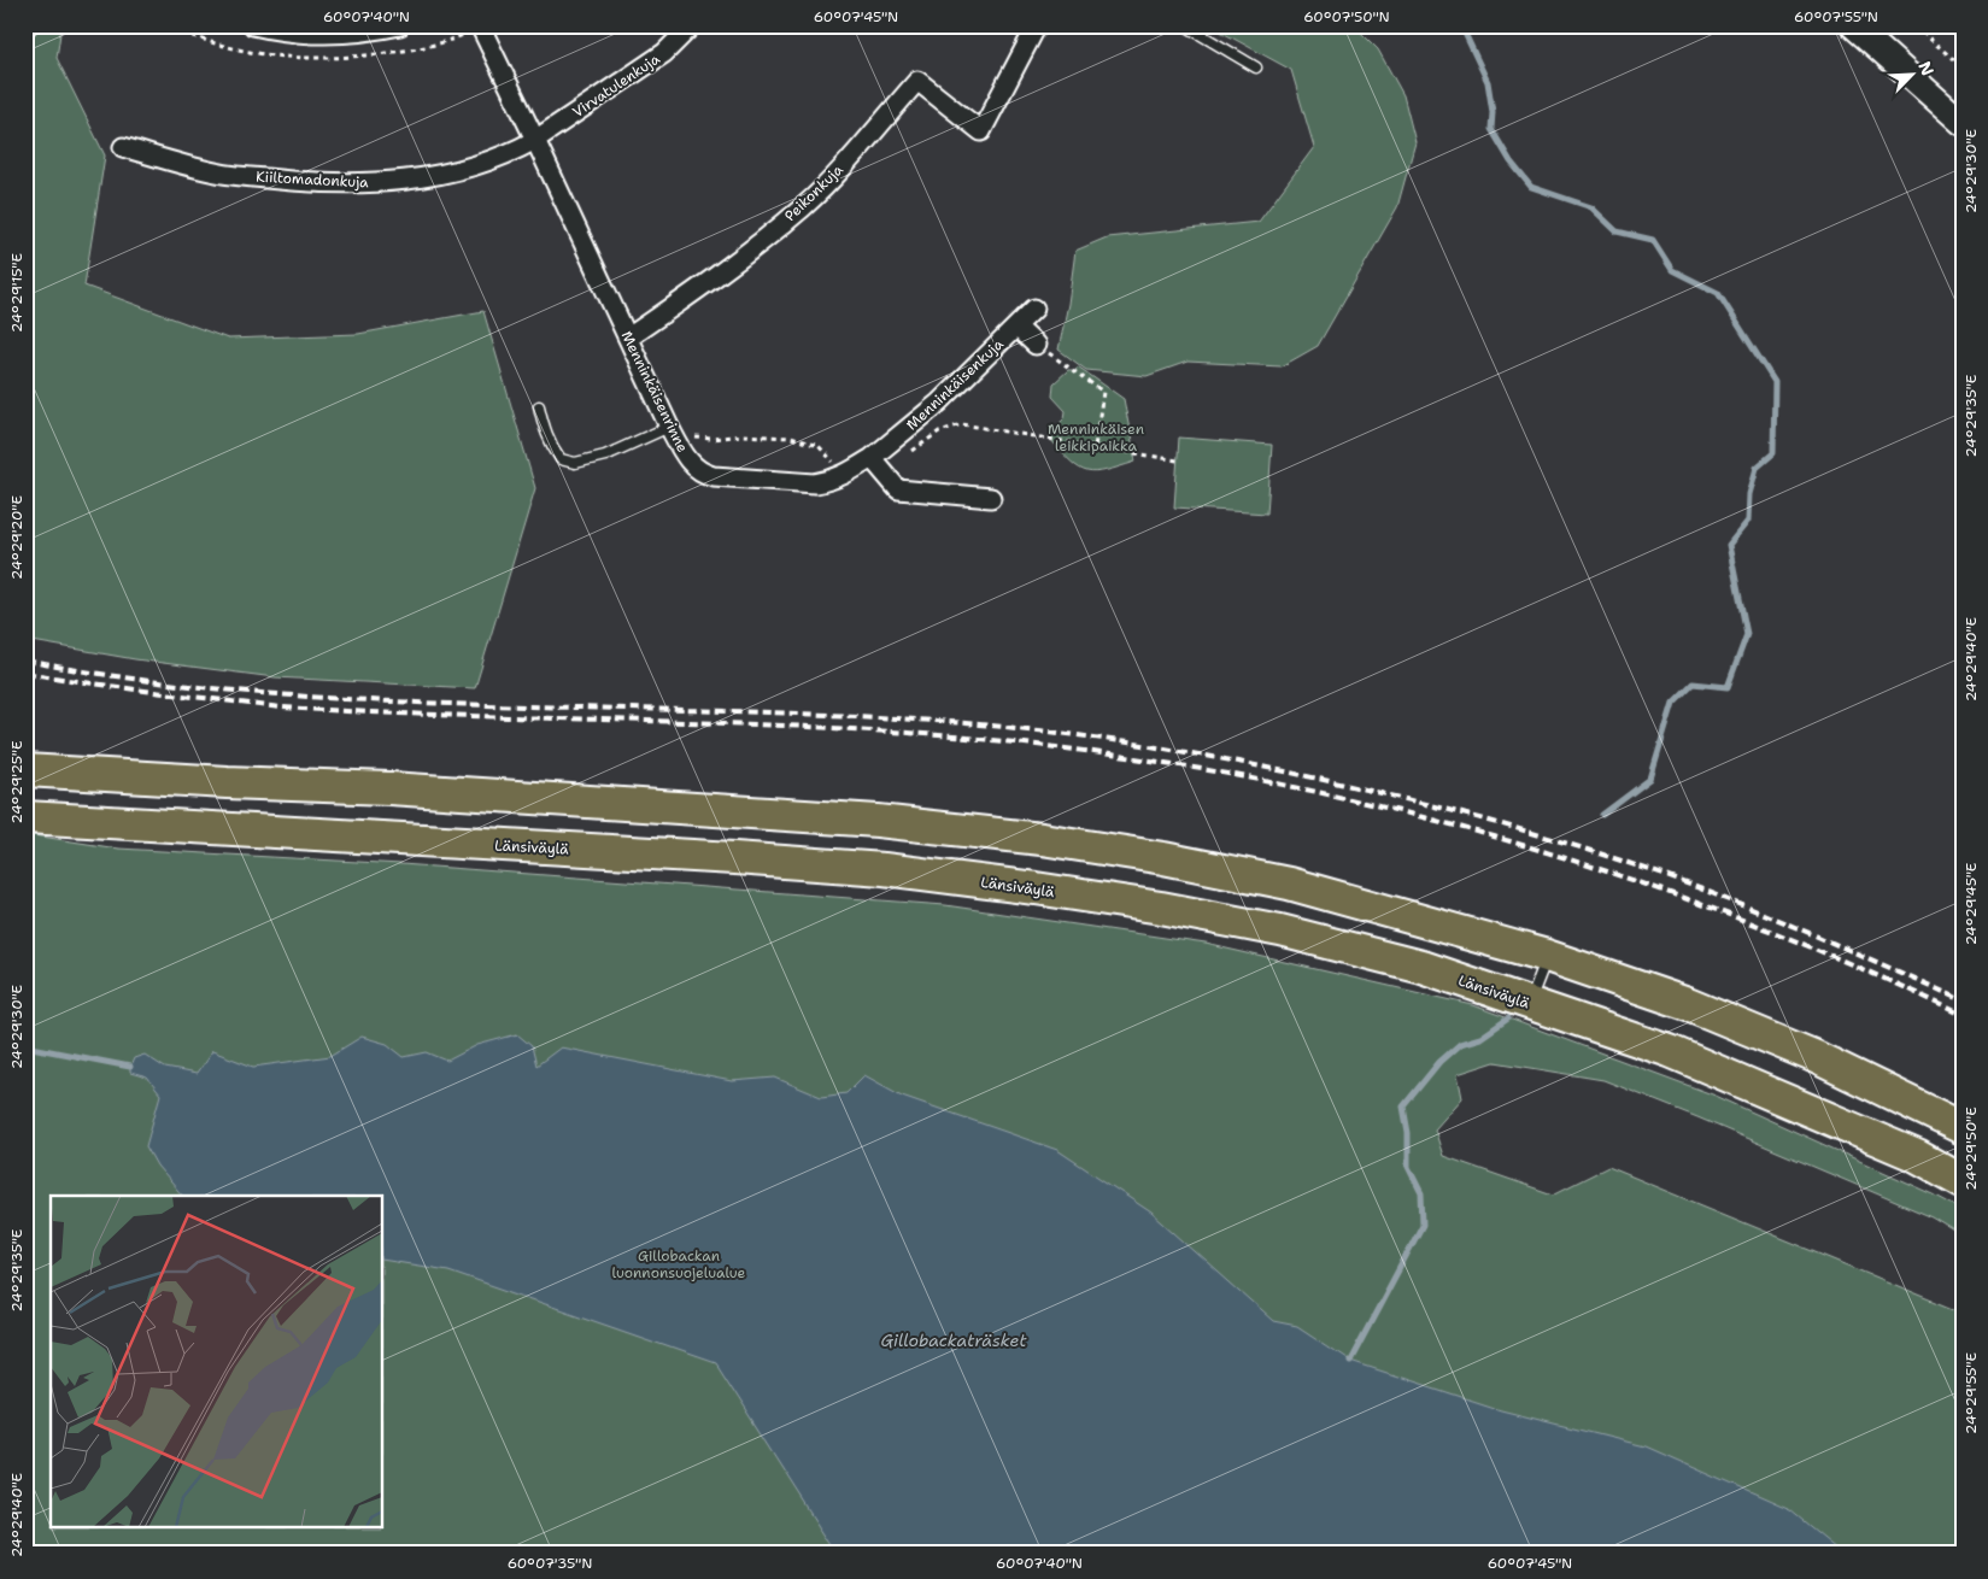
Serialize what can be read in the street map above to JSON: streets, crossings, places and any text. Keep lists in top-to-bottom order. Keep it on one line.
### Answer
{"streets":{"highway":["Länsiväylä"],"street":["Virvatulenkuja","Kiiltomadonkuja","Peikonkuja","Menninkäisenkuja","Menninkäisenrinne"]},"crossings":[["Virvatulenkuja","Kiiltomadonkuja"],["Virvatulenkuja","Menninkäisenrinne"],["Kiiltomadonkuja","Menninkäisenrinne"],["Peikonkuja","Menninkäisenrinne"],["Menninkäisenkuja","Menninkäisenrinne"]],"water":["Gillobackaträsket"],"parks":["Menninkäisen leikkipaikka","Gillobackan luonnonsuojelualue"],"north":"top right","coordinates":["60°07'40\"N","60°07'45\"N","60°07'50\"N","60°07'55\"N","24°29'30\"E","24°29'15\"E","24°29'35\"E","24°29'20\"E","24°29'40\"E","24°29'25\"E","24°29'45\"E","24°29'50\"E","24°29'55\"E","60°07'35\"N"]}
